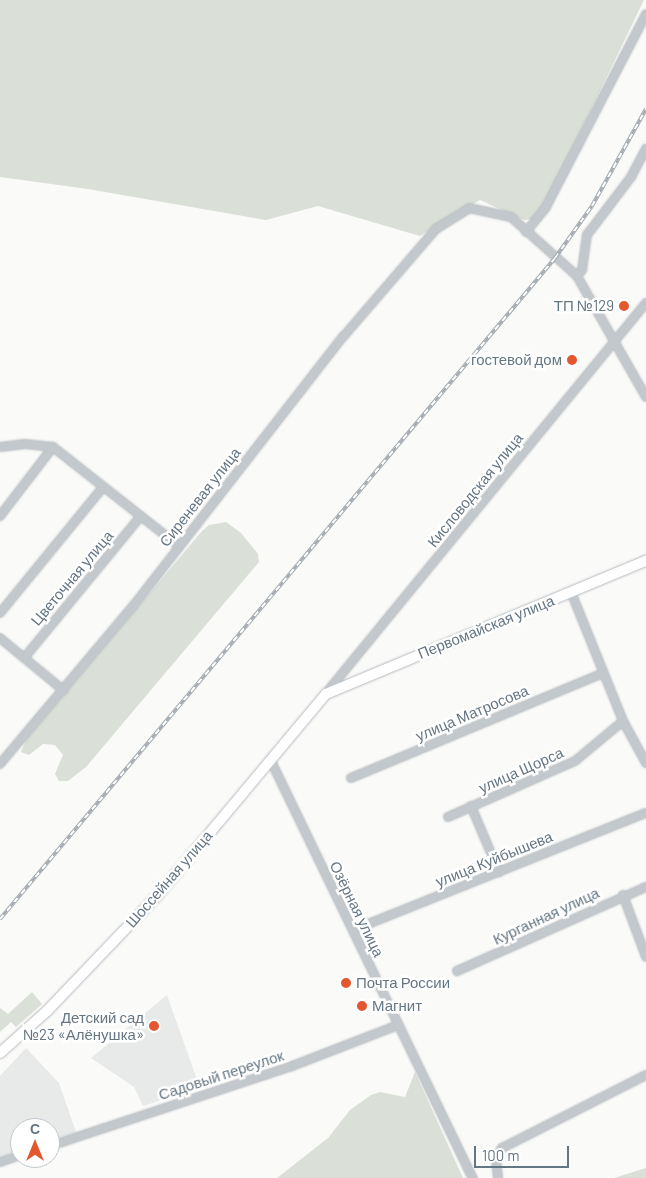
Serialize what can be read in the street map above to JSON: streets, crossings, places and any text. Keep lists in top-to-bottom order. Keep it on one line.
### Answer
{"streets":{"main road":["Первомайская улица","Шоссейная улица"],"street":["Кисловодская улица","Сиреневая улица","Цветочная улица","улица Матросова","улица Щорса","улица Куйбышева","Озёрная улица","Курганная улица","Садовый переулок"]},"crossings":[["Кисловодская улица","Сиреневая улица"],["Кисловодская улица","Первомайская улица"],["Кисловодская улица","Шоссейная улица"],["Первомайская улица","Шоссейная улица"],["улица Куйбышева","Озёрная улица"],["Шоссейная улица","Озёрная улица"],["Озёрная улица","Садовый переулок"]],"places":["ТП №129","гостевой дом","Почта России","Магнит","Детский сад №23 «Алёнушка»"],"scale_bar":"100 m","north":"top"}
